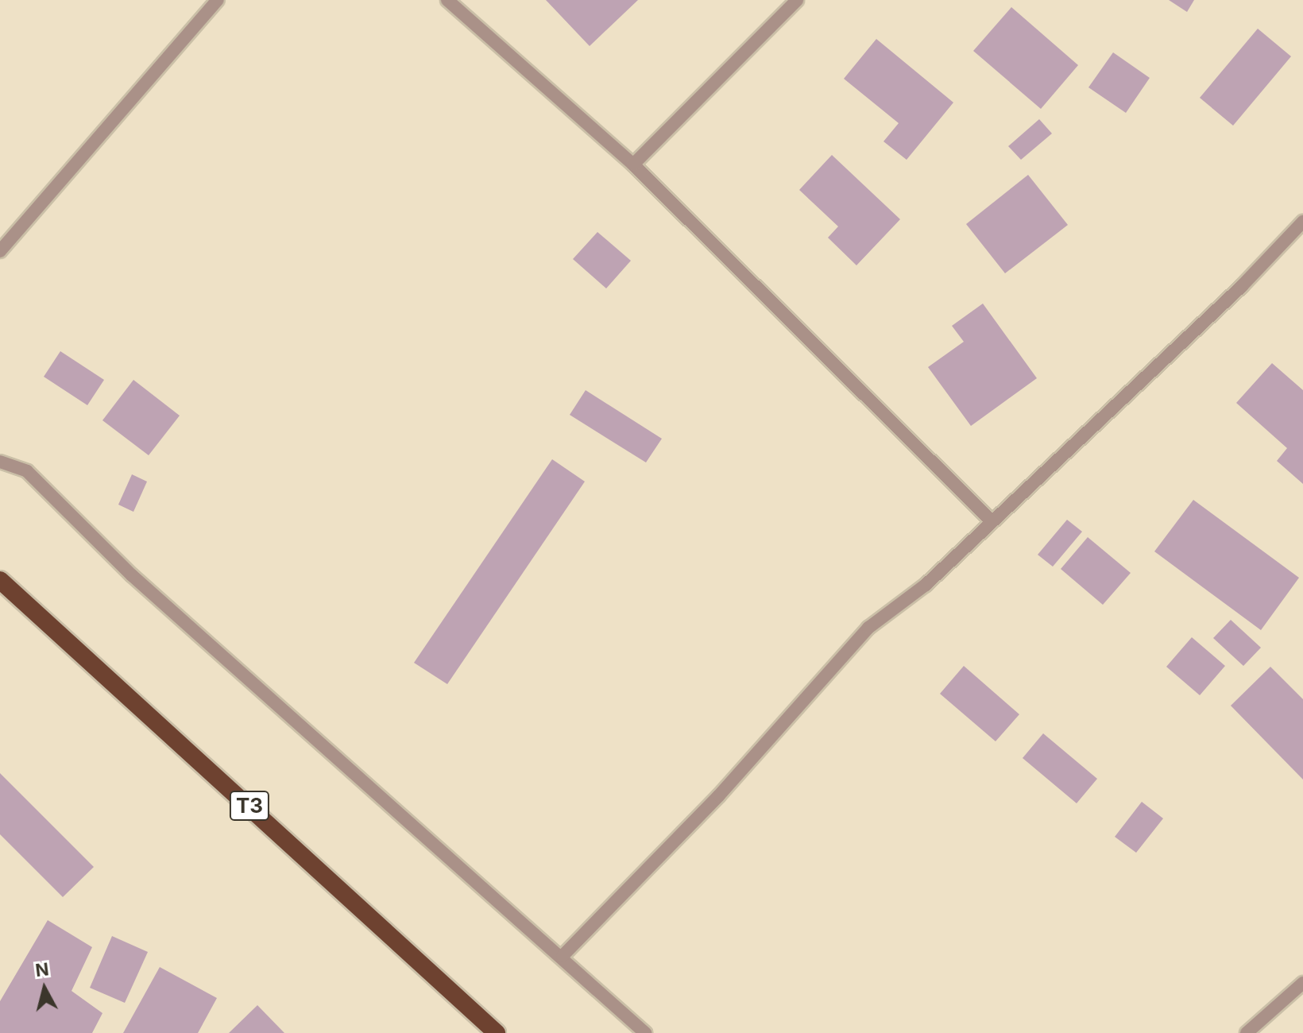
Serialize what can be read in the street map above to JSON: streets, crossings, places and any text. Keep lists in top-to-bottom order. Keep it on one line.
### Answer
{"streets":{"highway":["T3"]},"north":"top"}
